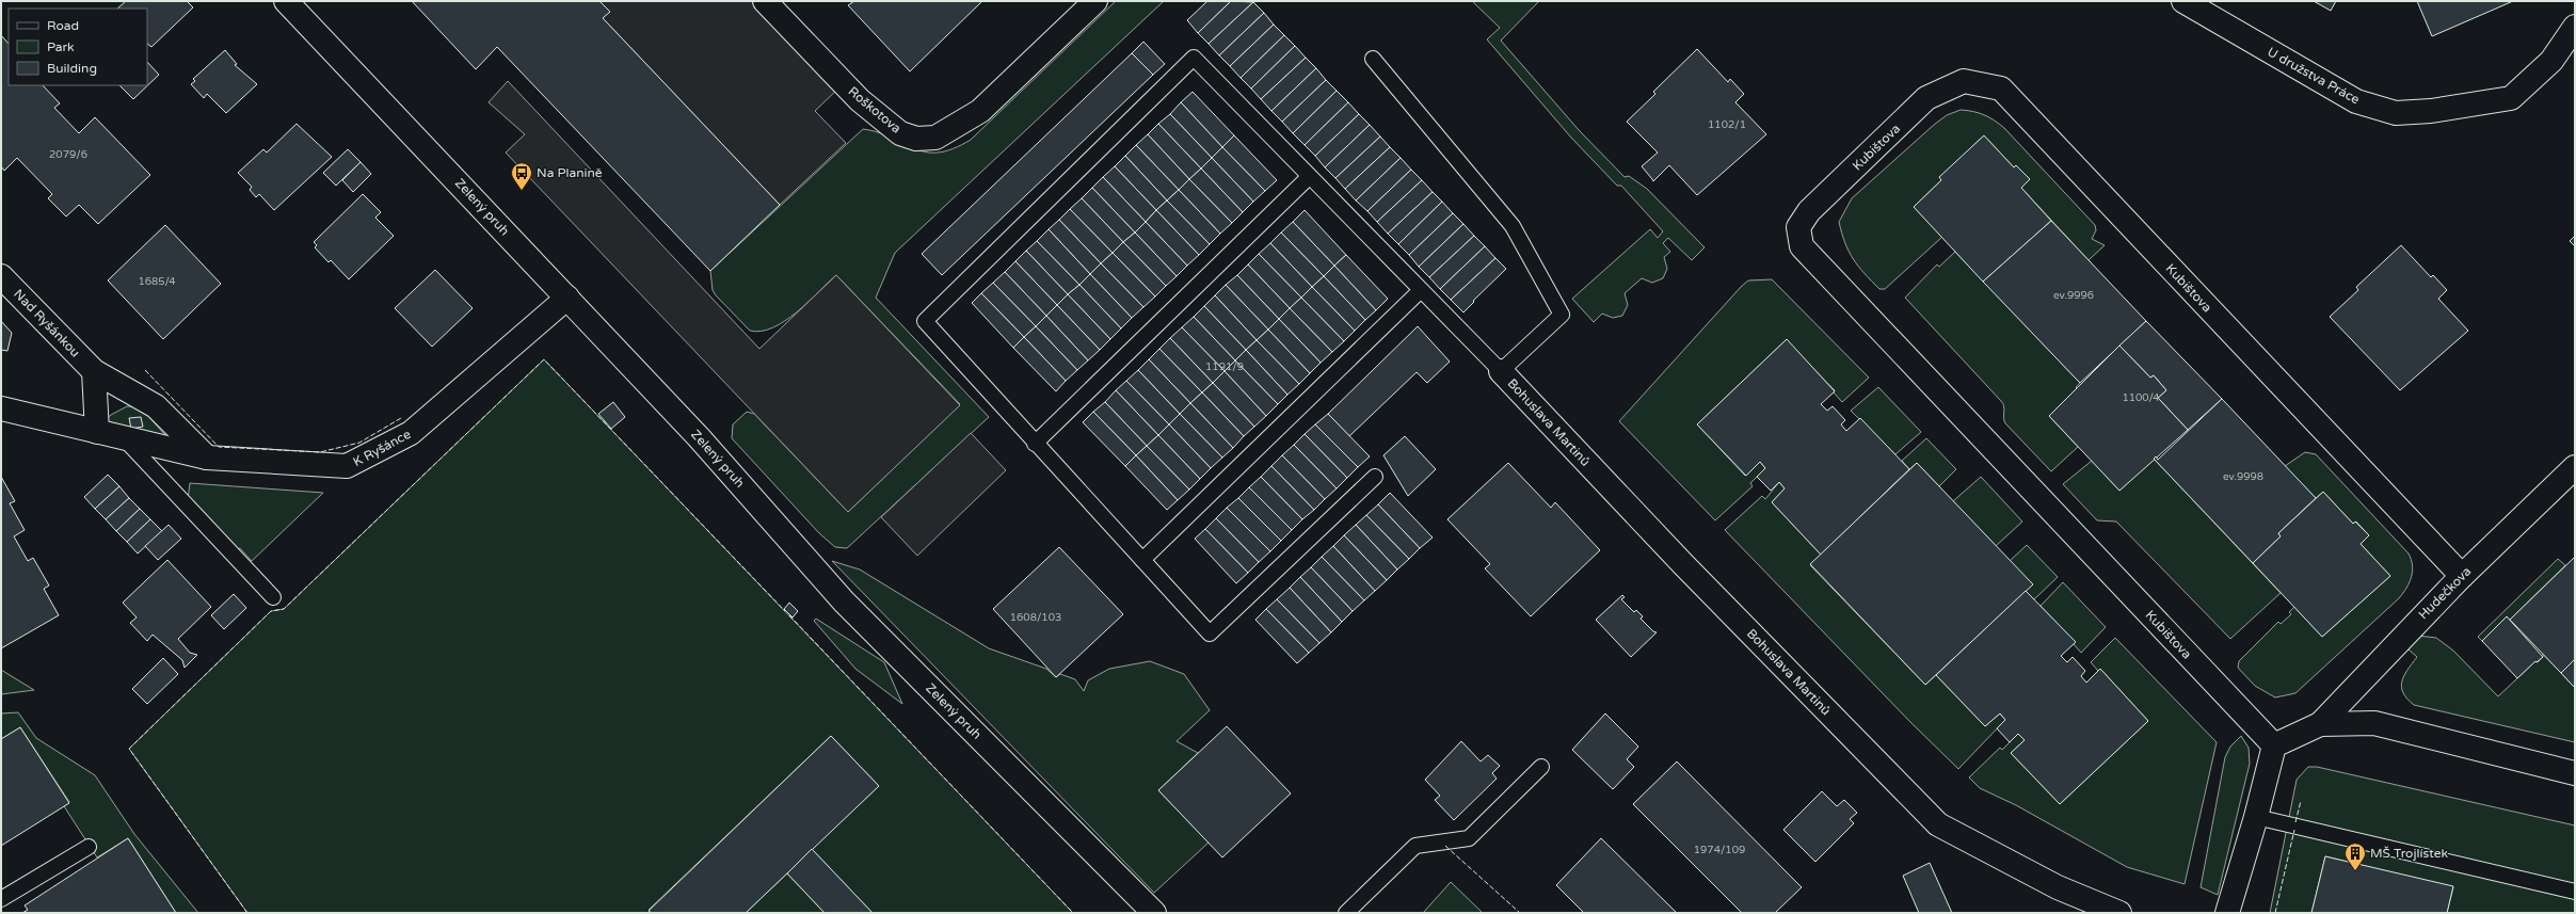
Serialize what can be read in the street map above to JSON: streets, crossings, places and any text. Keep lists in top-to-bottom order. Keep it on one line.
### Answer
{"streets":{"street":["U družstva Práce","Roškotova","Kubištova","Zelený pruh","Nad Ryšánkou","Bohuslava Martinů","K Ryšánce","Hudečkova"]},"crossings":[["Kubištova","Hudečkova"],["Zelený pruh","K Ryšánce"],["Nad Ryšánkou","K Ryšánce"]],"places":{"bus stop":["Na Planině"],"building":["MŠ Trojlístek"]},"house_numbers":["1102/1","2079/6","1685/4","ev.9996","1191/9","1100/4","ev.9998","1608/103","1974/109"],"legend":["Road","Park","Building"]}
